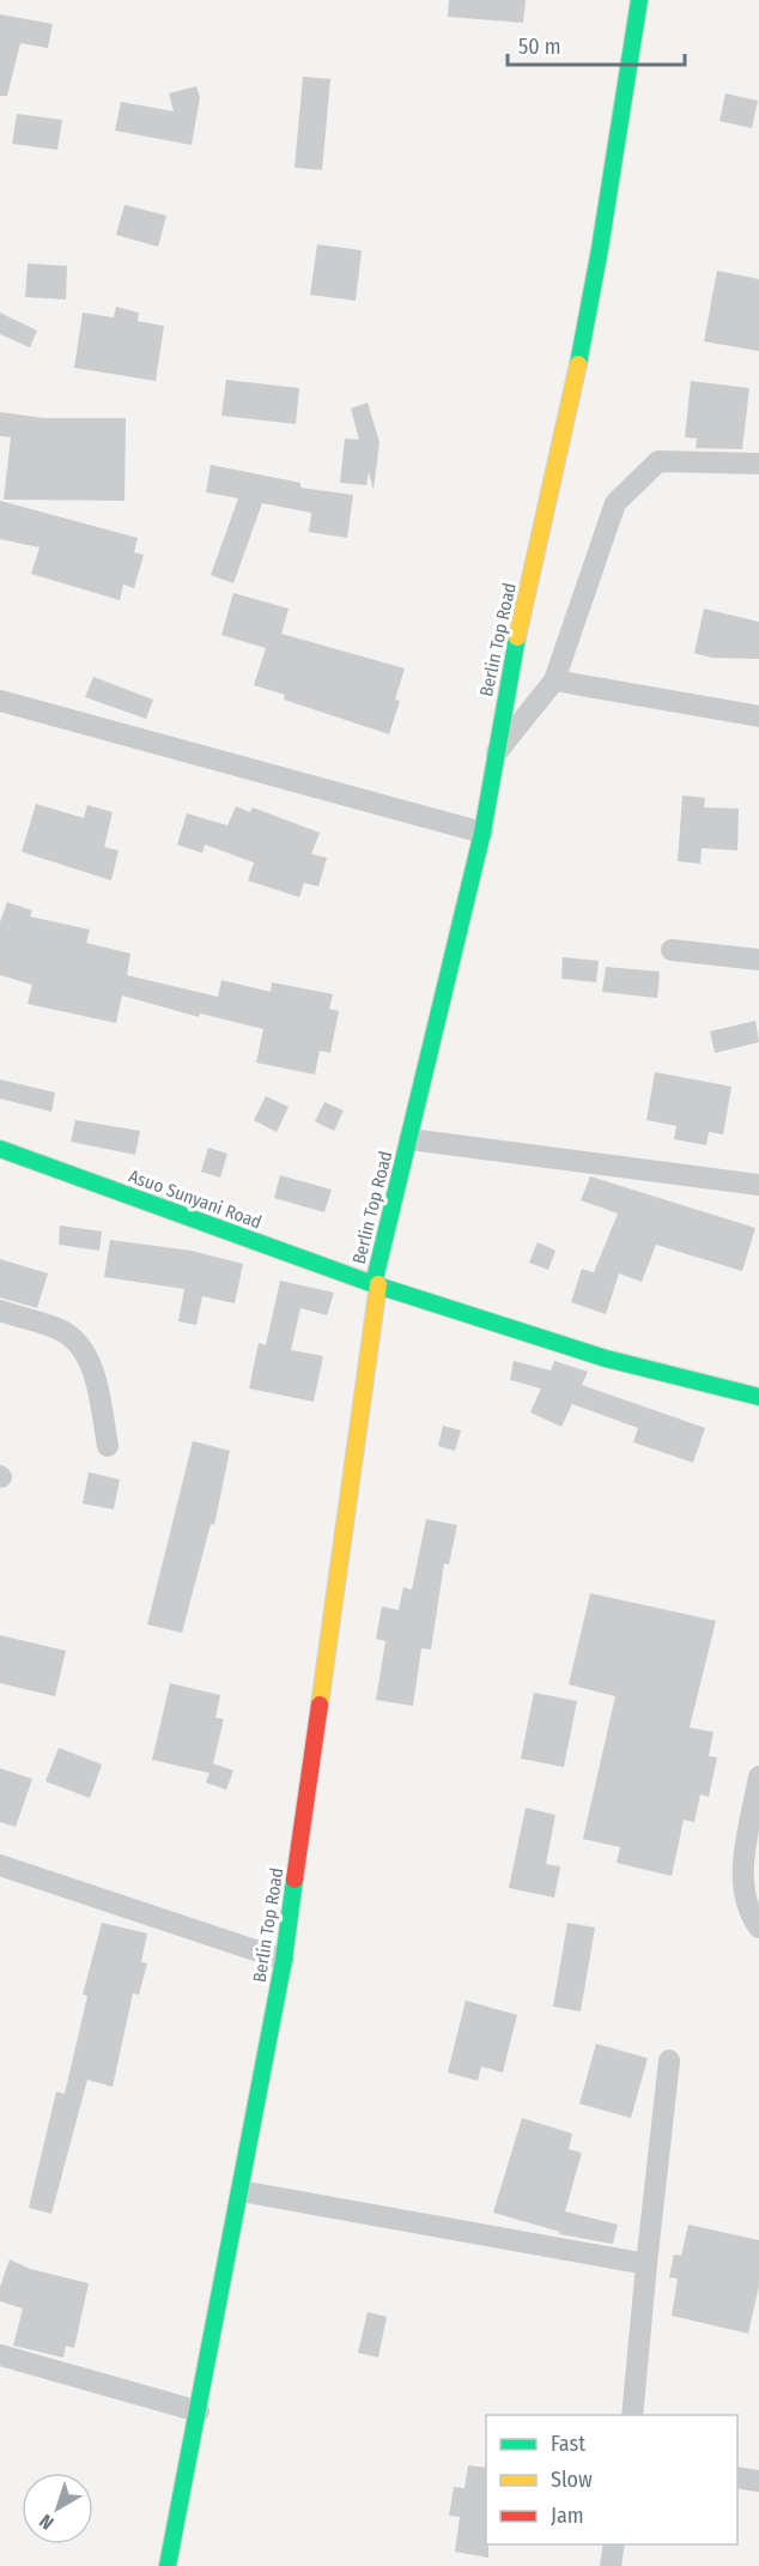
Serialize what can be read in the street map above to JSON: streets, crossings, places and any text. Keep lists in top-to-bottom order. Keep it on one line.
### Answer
{"streets":{"street":["Berlin Top Road","Asuo Sunyani Road"]},"crossings":[["Berlin Top Road","Asuo Sunyani Road"]],"legend":["Fast","Slow","Jam"],"scale_bar":"50 m","north":"bottom left"}
